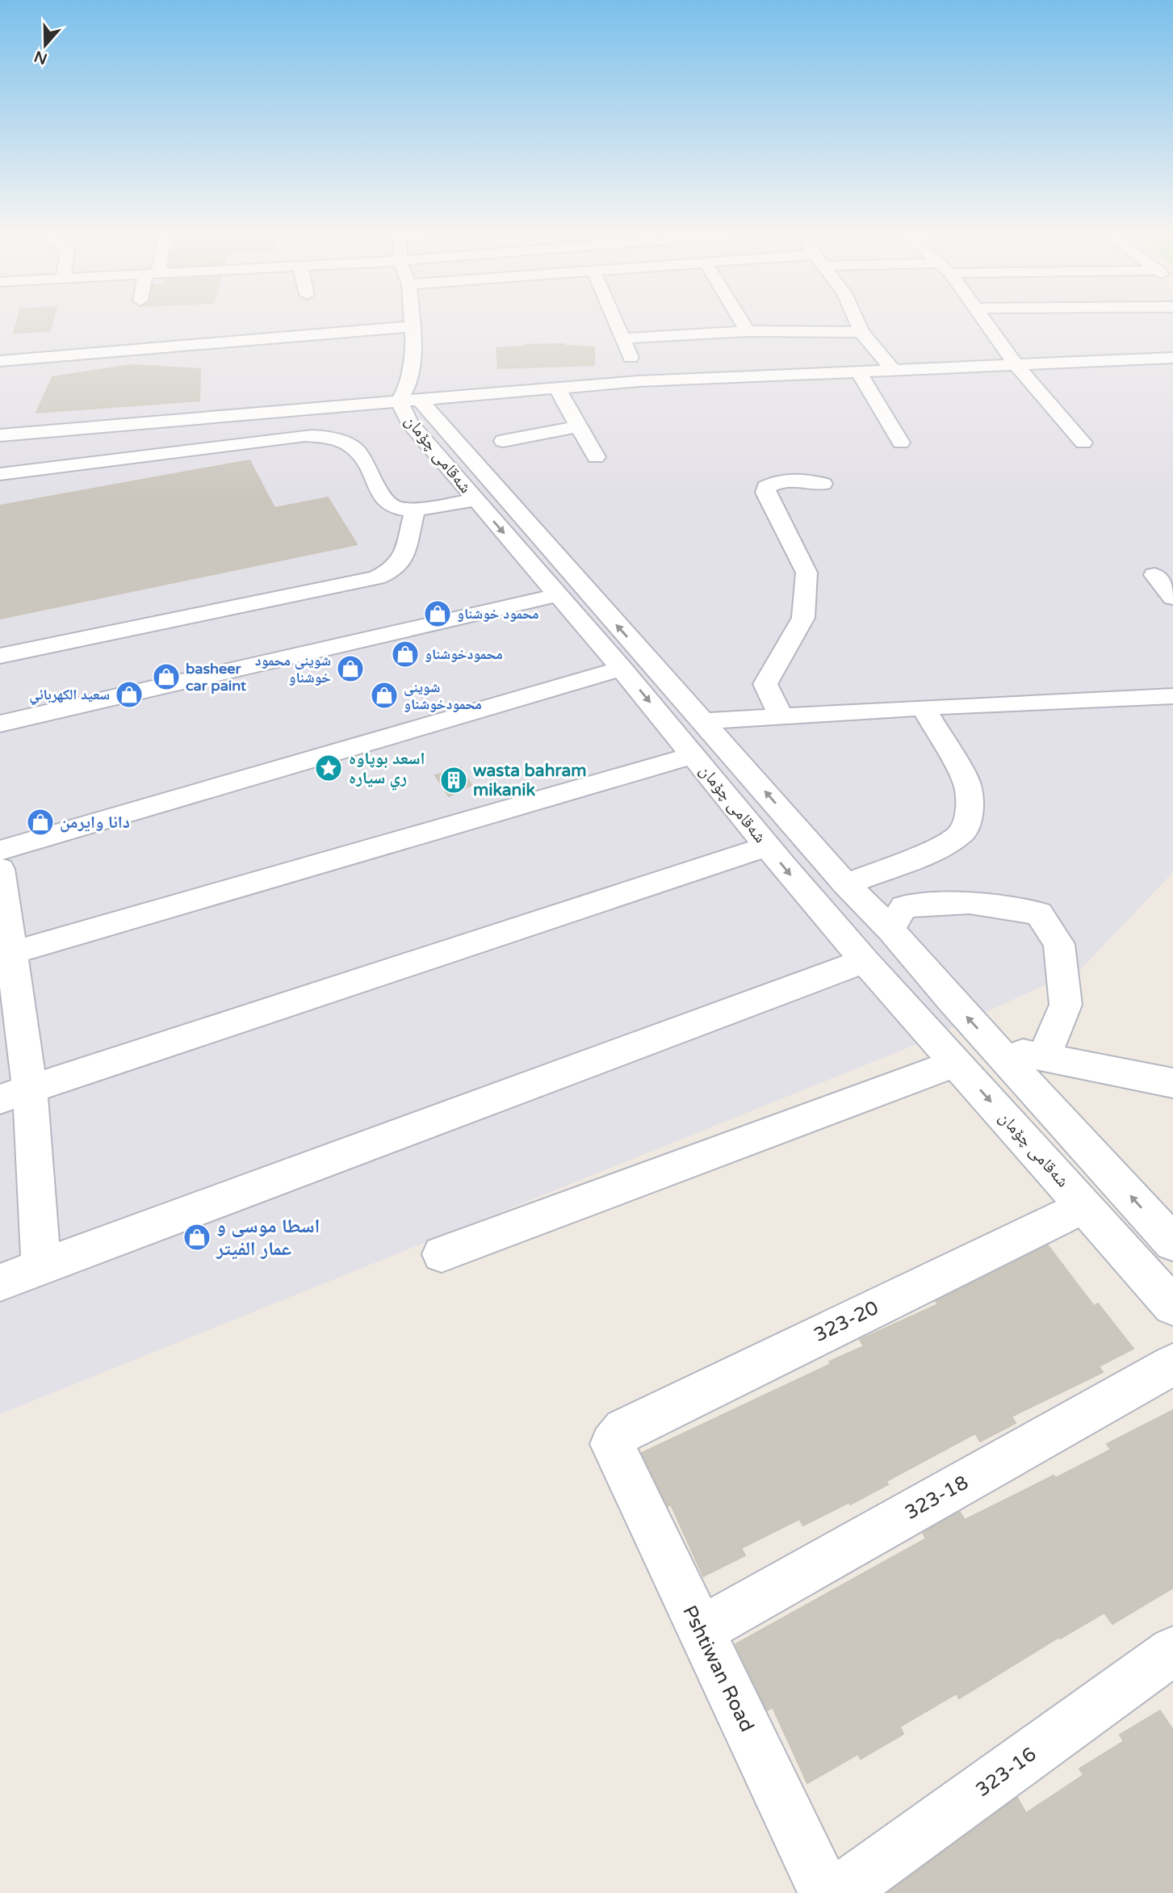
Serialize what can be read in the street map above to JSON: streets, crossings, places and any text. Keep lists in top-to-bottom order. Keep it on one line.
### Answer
{"streets":{"street":["شەقامی چۆمان","323-20","323-18","Pshtiwan Road","323-16"]},"crossings":[["شەقامی چۆمان","323-20"],["323-20","Pshtiwan Road"],["323-18","Pshtiwan Road"]],"places":{"shop":["محمود خوشناو","محمودخوشناو","شوينى محمود خوشناو","basheer car paint","سعيد الكهربائي","شوينى محمودخوشناو","دانا وایرمن","اسطا موسى و عمار الفيتر"],"place":["اسعد بوپاوه ري سياره"],"building":["wasta bahram mikanik"]},"north":"bottom"}
